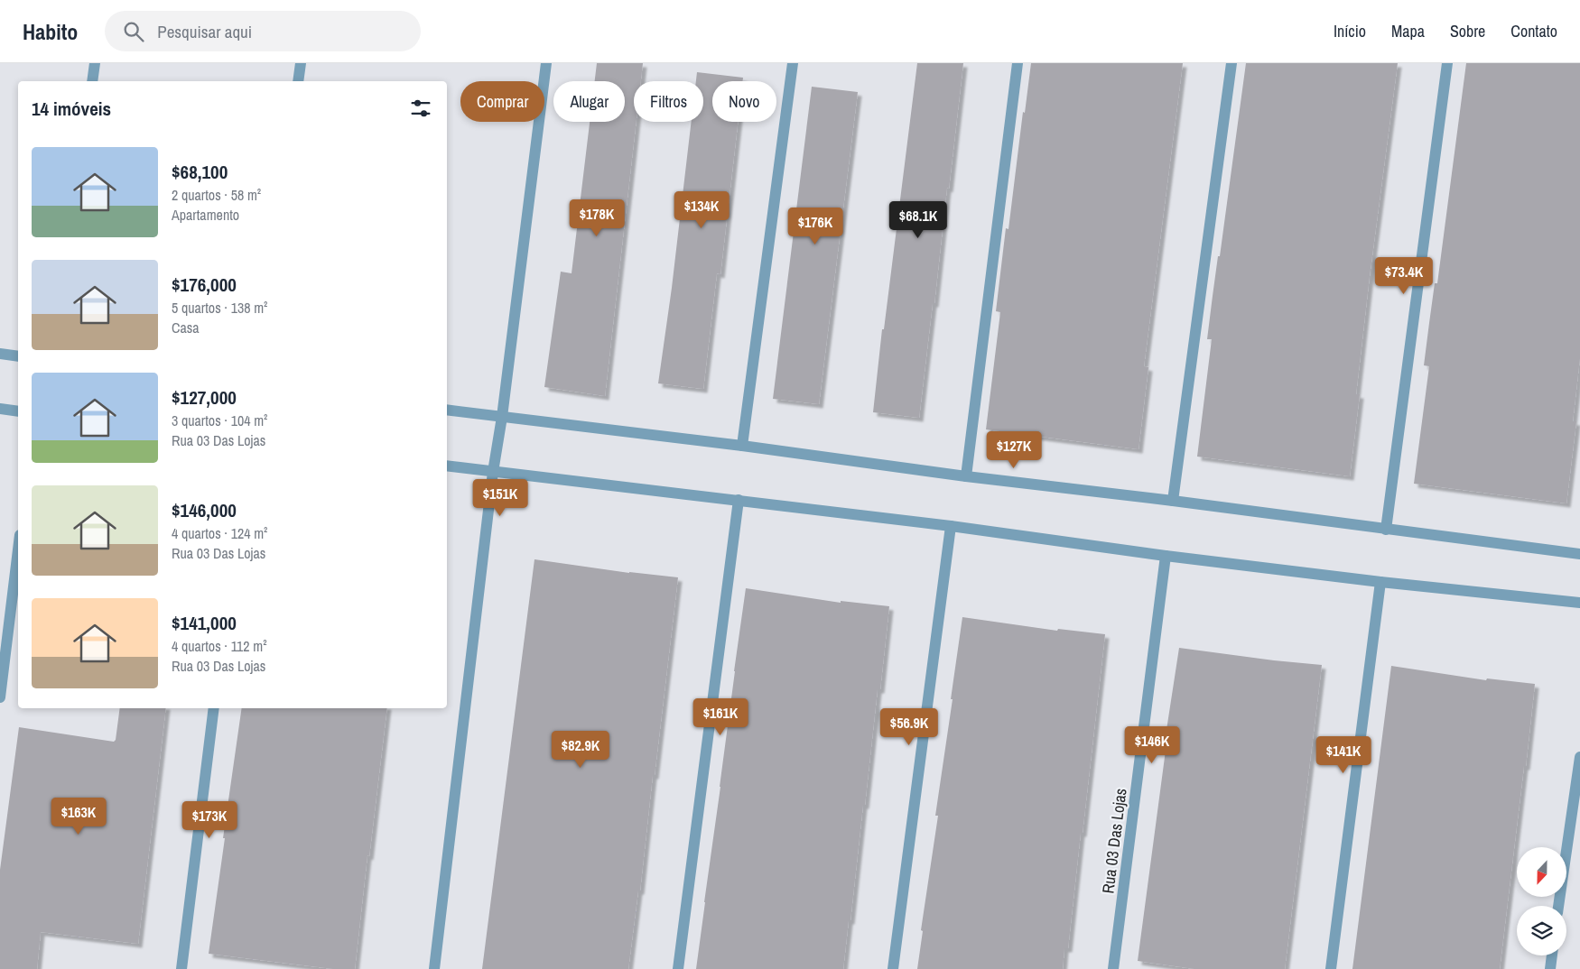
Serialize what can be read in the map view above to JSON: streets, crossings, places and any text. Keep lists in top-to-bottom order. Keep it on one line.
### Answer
{"streets":{"street":["Rua 03 Das Lojas"]},"north":"bottom","page":{"header":"Habito","search":"Pesquisar aqui","nav":["Início","Mapa","Sobre","Contato"],"chip":["Comprar","Alugar","Filtros","Novo"],"heading":"14 imóveis","list":[{"name":"$68,100","note":"2 quartos · 58 m² · Apartamento"},{"name":"$176,000","note":"5 quartos · 138 m² · Casa"},{"name":"$127,000","note":"3 quartos · 104 m² · Rua 03 Das Lojas"},{"name":"$146,000","note":"4 quartos · 124 m² · Rua 03 Das Lojas"},{"name":"$141,000","note":"4 quartos · 112 m² · Rua 03 Das Lojas"}],"price":["$134K","$178K","$68.1K","$176K","$73.4K","$127K","$151K","$161K","$56.9K","$146K","$82.9K","$141K","$163K","$173K"]}}
